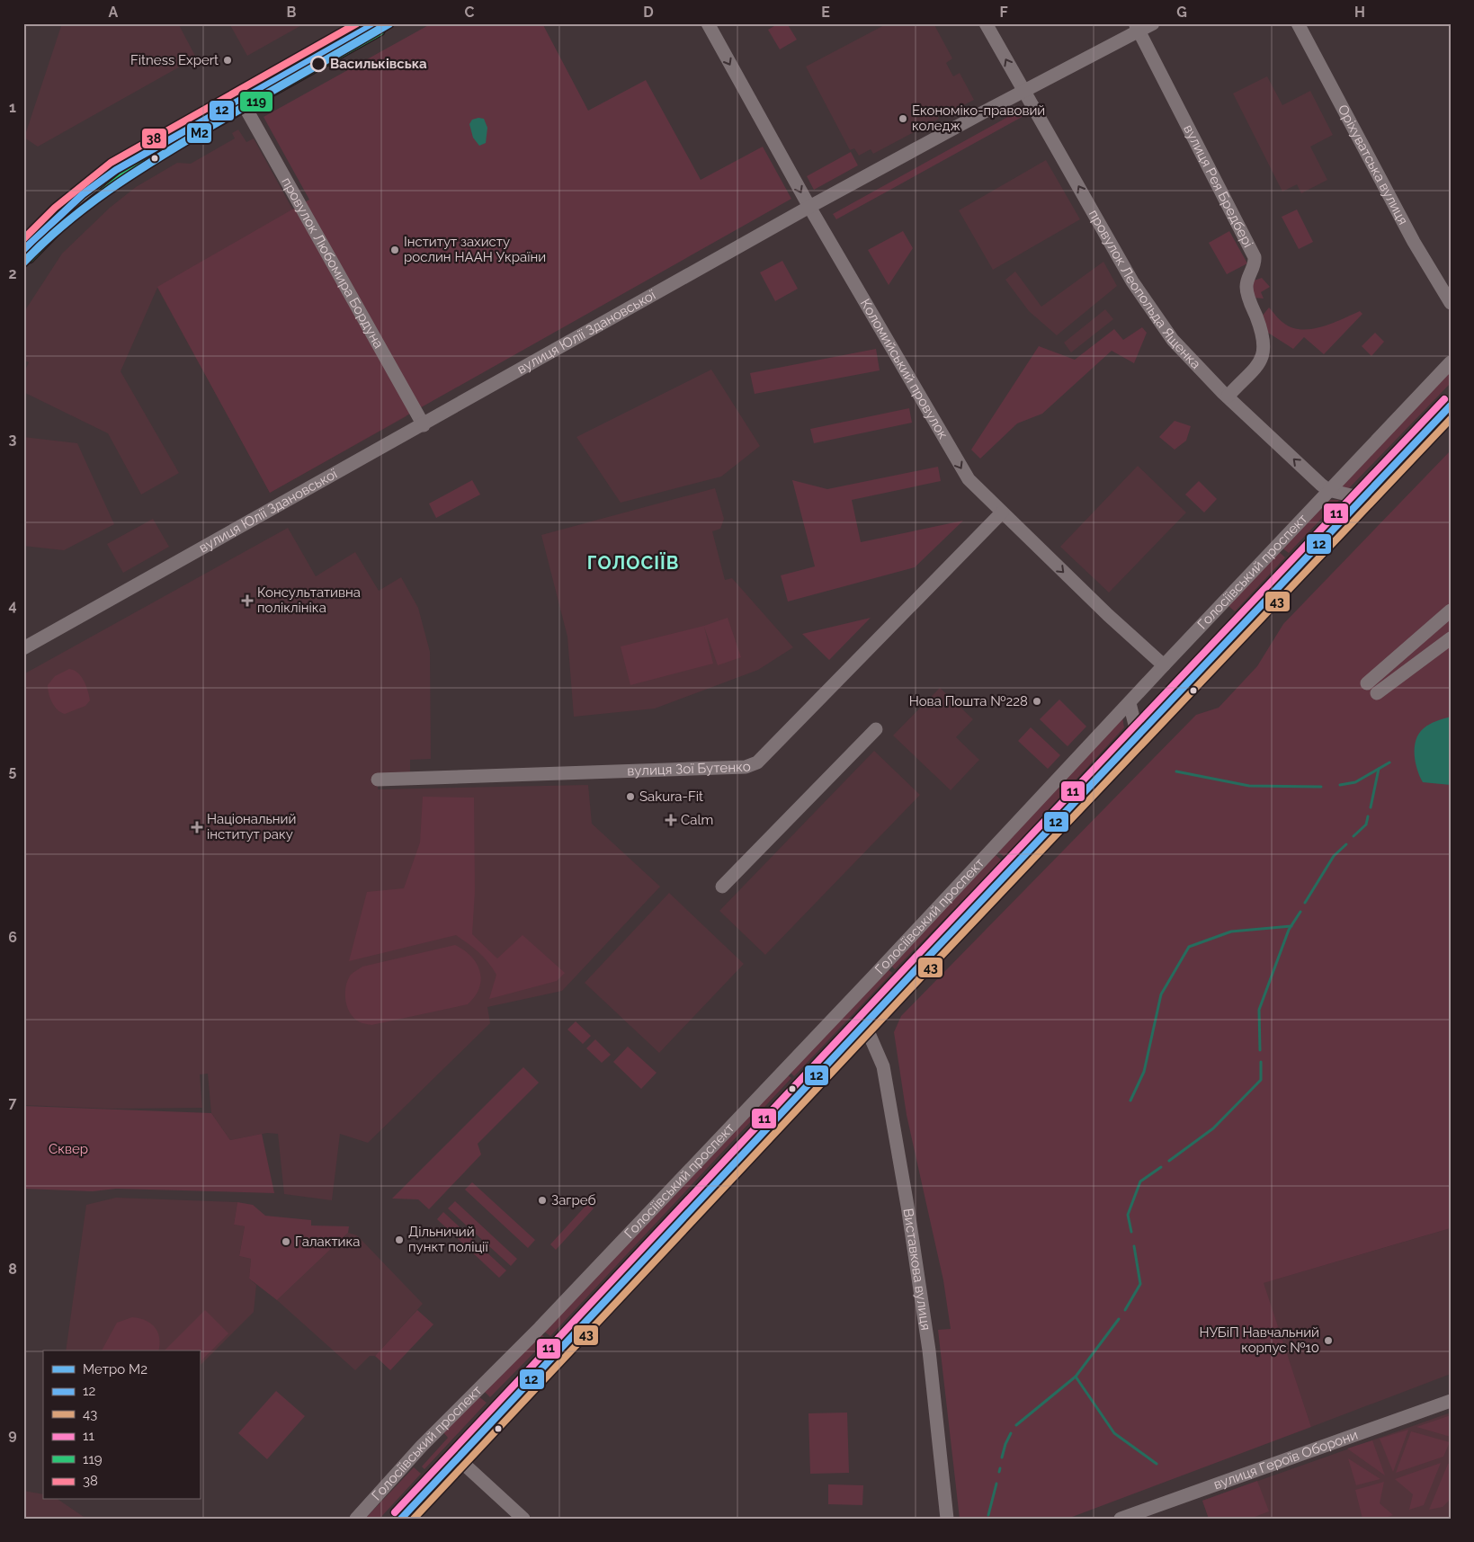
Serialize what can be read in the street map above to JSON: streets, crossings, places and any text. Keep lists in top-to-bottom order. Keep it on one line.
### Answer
{"streets":{"highway":["Голосіївський проспект"],"street":["Оріхуватська вулиця","вулиця Рея Бредбері","провулок Любомира Бордуна","провулок Леопольда Ященка","вулиця Юлії Здановської","Коломийський провулок","вулиця Зої Бутенко","Виставкова вулиця","вулиця Героїв Оборони"]},"crossings":[["вулиця Рея Бредбері","провулок Леопольда Ященка"],["вулиця Рея Бредбері","вулиця Юлії Здановської"],["провулок Любомира Бордуна","вулиця Юлії Здановської"],["провулок Леопольда Ященка","вулиця Юлії Здановської"],["провулок Леопольда Ященка","Голосіївський проспект"],["вулиця Юлії Здановської","Коломийський провулок"],["Коломийський провулок","Голосіївський проспект"],["Коломийський провулок","вулиця Зої Бутенко"],["Голосіївський проспект","Виставкова вулиця"]],"one_way":["провулок Леопольда Ященка","Коломийський провулок"],"districts":["ГОЛОСІЇВ"],"parks":["Сквер"],"places":{"other":["Fitness Expert","Васильківська","Економіко-правовий коледж","Інститут захисту рослин НААН України","Нова Пошта №228","Sakura-Fit","Загреб","Дільничий пункт поліції","Галактика","НУБіП Навчальний корпус №10"],"health":["Консультативна поліклініка","Calm","Національний інститут раку"]},"lines":["metro line M2","transit line 12","transit line 38","transit line 119","transit line 11","transit line 43"],"legend":["Метро M2","12","43","11","119","38"],"grid":{"columns":["A","B","C","D","E","F","G","H"],"rows":["1","2","3","4","5","6","7","8","9"]}}
